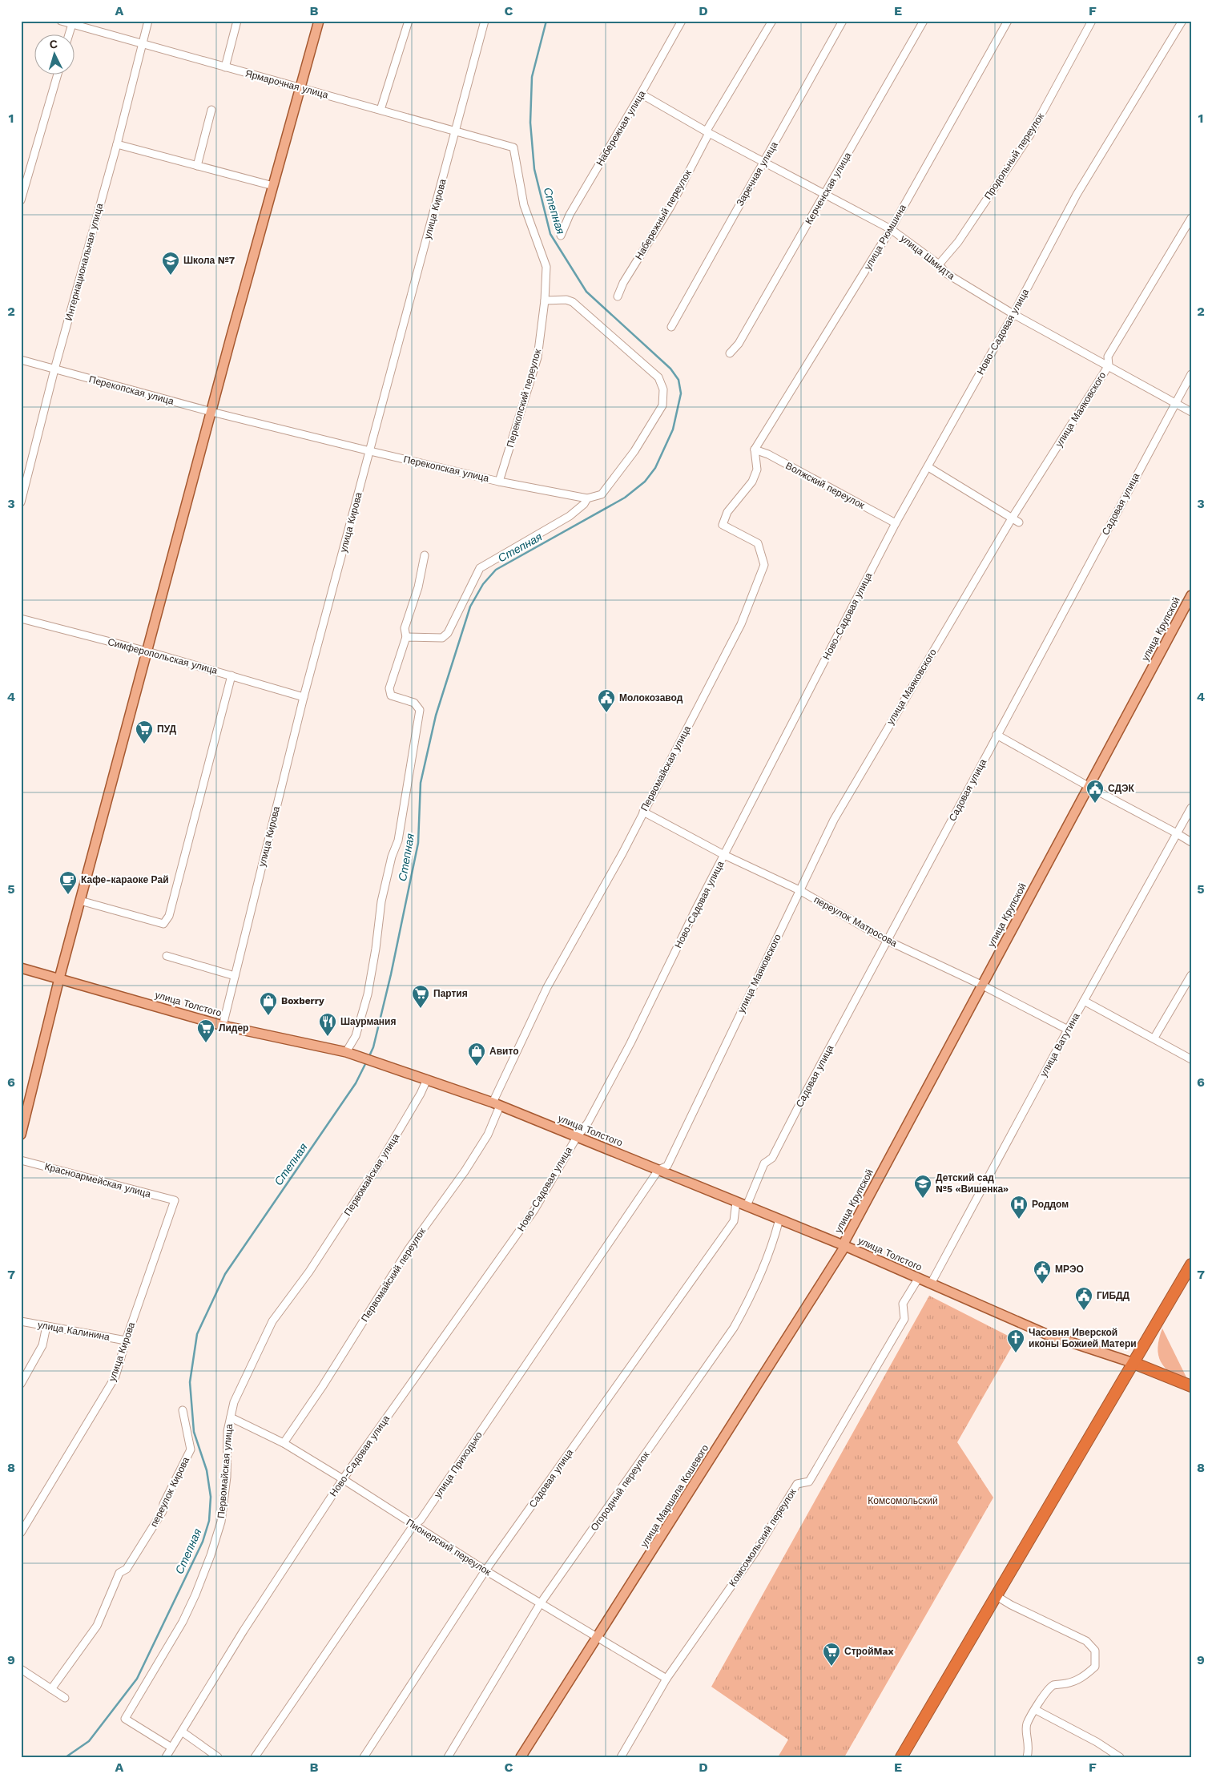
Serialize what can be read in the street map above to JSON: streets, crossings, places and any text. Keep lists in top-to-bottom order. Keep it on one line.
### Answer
{"streets":{"main road":["улица Крупской","улица Толстого","улица Маршала Кошевого"],"street":["Ярмарочная улица","Набережная улица","Продольный переулок","Заречная улица","Керченская улица","улица Кирова","Набережный переулок","улица Рюмшина","улица Шмидта","Интернациональная улица","Ново-Садовая улица","Перекопская улица","Перекопский переулок","улица Маяковского","Волжский переулок","Садовая улица","Симферопольская улица","Первомайская улица","переулок Матросова","улица Ватутина","Красноармейская улица","Первомайский переулок","улица Калинина","улица Приходько","Огородный переулок","переулок Кирова","Комсомольский переулок","Пионерский переулок"]},"crossings":[["Ярмарочная улица","улица Кирова"],["Ярмарочная улица","Интернациональная улица"],["Ярмарочная улица","Перекопский переулок"],["Набережная улица","улица Шмидта"],["Продольный переулок","улица Шмидта"],["Заречная улица","улица Шмидта"],["Керченская улица","улица Шмидта"],["улица Кирова","Перекопская улица"],["улица Кирова","Симферопольская улица"],["улица Кирова","улица Толстого"],["улица Кирова","Красноармейская улица"],["улица Кирова","улица Калинина"],["Набережный переулок","улица Шмидта"],["улица Рюмшина","улица Шмидта"],["улица Рюмшина","Волжский переулок"],["улица Рюмшина","Первомайская улица"],["улица Шмидта","Ново-Садовая улица"],["улица Шмидта","улица Маяковского"],["улица Шмидта","Садовая улица"],["Интернациональная улица","Перекопская улица"],["Ново-Садовая улица","Волжский переулок"],["Ново-Садовая улица","Первомайская улица"],["Ново-Садовая улица","переулок Матросова"],["Ново-Садовая улица","улица Толстого"],["Ново-Садовая улица","Пионерский переулок"],["Перекопская улица","Перекопский переулок"],["улица Маяковского","переулок Матросова"],["улица Маяковского","улица Толстого"],["улица Маяковского","улица Приходько"],["Волжский переулок","Первомайская улица"],["Садовая улица","переулок Матросова"],["Садовая улица","улица Толстого"],["Садовая улица","Пионерский переулок"],["улица Крупской","переулок Матросова"],["улица Крупской","улица Толстого"],["улица Крупской","улица Маршала Кошевого"],["Первомайская улица","переулок Матросова"],["Первомайская улица","улица Толстого"],["Первомайская улица","Первомайский переулок"],["Первомайская улица","Пионерский переулок"],["переулок Матросова","улица Ватутина"],["улица Толстого","улица Ватутина"],["улица Толстого","Первомайский переулок"],["улица Толстого","улица Приходько"],["улица Толстого","Огородный переулок"],["улица Толстого","улица Маршала Кошевого"],["улица Толстого","Комсомольский переулок"],["Первомайский переулок","Пионерский переулок"],["улица Приходько","Пионерский переулок"],["Огородный переулок","Пионерский переулок"],["улица Маршала Кошевого","Пионерский переулок"],["Комсомольский переулок","Пионерский переулок"]],"water":["Степная"],"parks":["Комсомольский"],"places":{"school or university":["Школа №7","Детский сад №5 «Вишенка»"],"public building":["Молокозавод","СДЭК","МРЭО","ГИБДД"],"supermarket":["ПУД","Партия","Лидер","СтройMax"],"cafe":["Кафе-караоке Рай"],"shop":["Boxberry","Авито"],"restaurant":["Шаурмания"],"hospital":["Роддом"],"church":["Часовня Иверской иконы Божией Матери"]},"north":"top","grid":{"columns":["A","B","C","D","E","F"],"rows":["1","2","3","4","5","6","7","8","9"]}}
